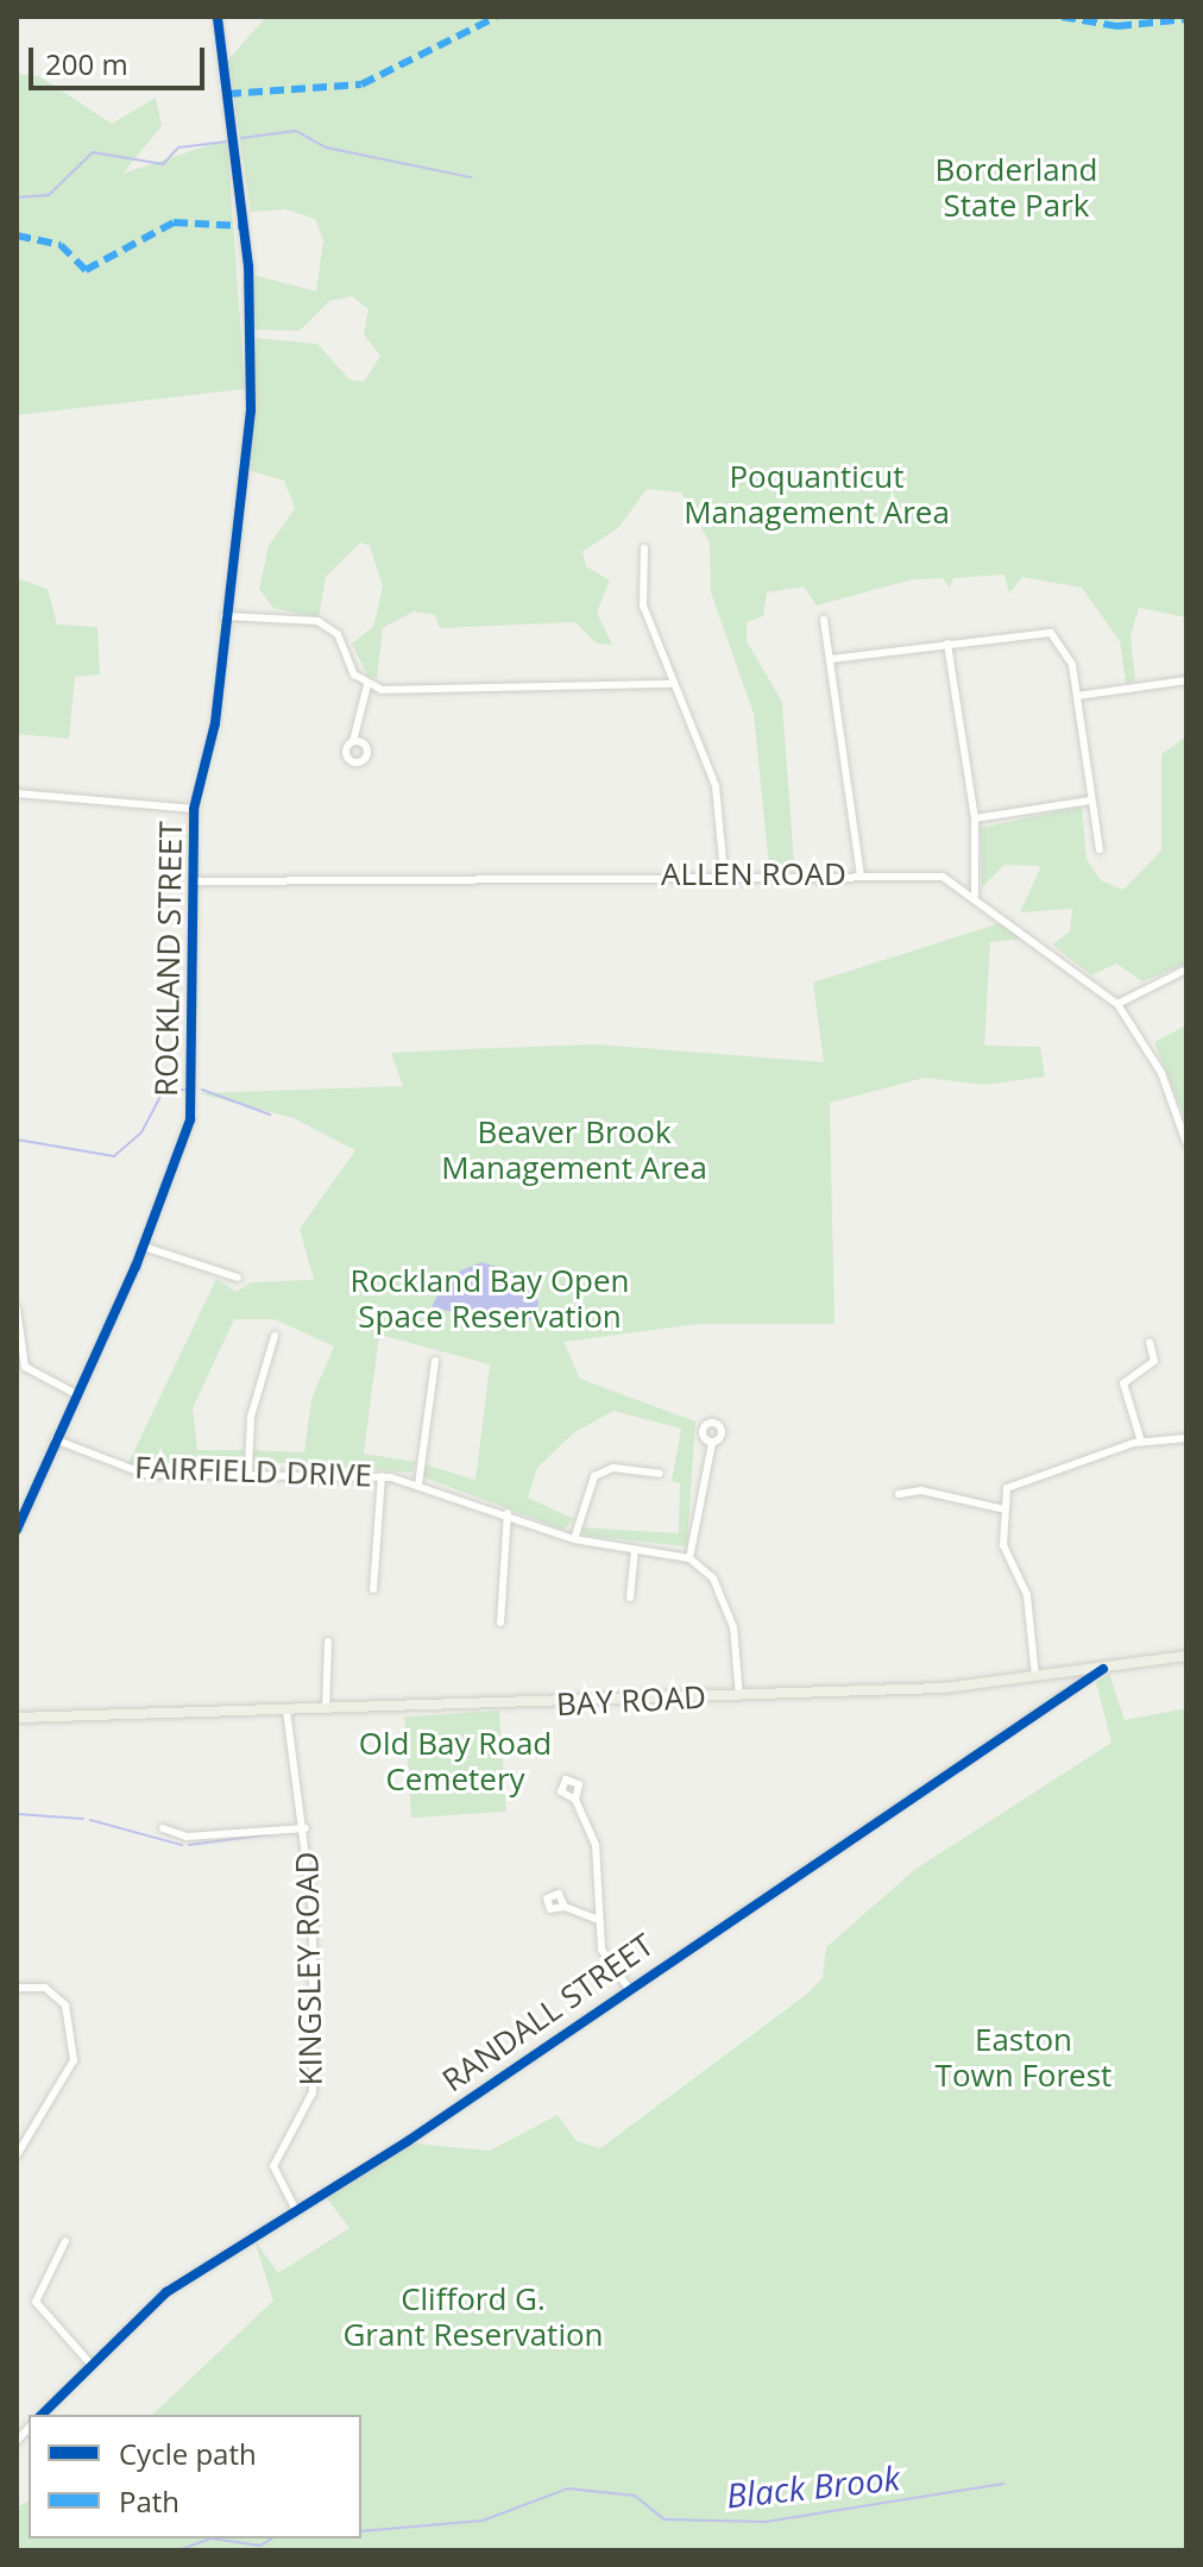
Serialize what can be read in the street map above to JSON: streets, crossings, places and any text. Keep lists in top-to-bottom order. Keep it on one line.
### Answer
{"streets":{"main road":["BAY ROAD"],"street":["ALLEN ROAD","ROCKLAND STREET","FAIRFIELD DRIVE","KINGSLEY ROAD","RANDALL STREET"]},"crossings":[["ALLEN ROAD","ROCKLAND STREET"],["ROCKLAND STREET","FAIRFIELD DRIVE"],["BAY ROAD","KINGSLEY ROAD"],["BAY ROAD","RANDALL STREET"],["KINGSLEY ROAD","RANDALL STREET"]],"water":["Black Brook"],"parks":["Borderland State Park","Poquanticut Management Area","Beaver Brook Management Area","Rockland Bay Open Space Reservation","Old Bay Road Cemetery","Easton Town Forest","Clifford G. Grant Reservation"],"legend":["Cycle path","Path"],"scale_bar":"200 m"}
